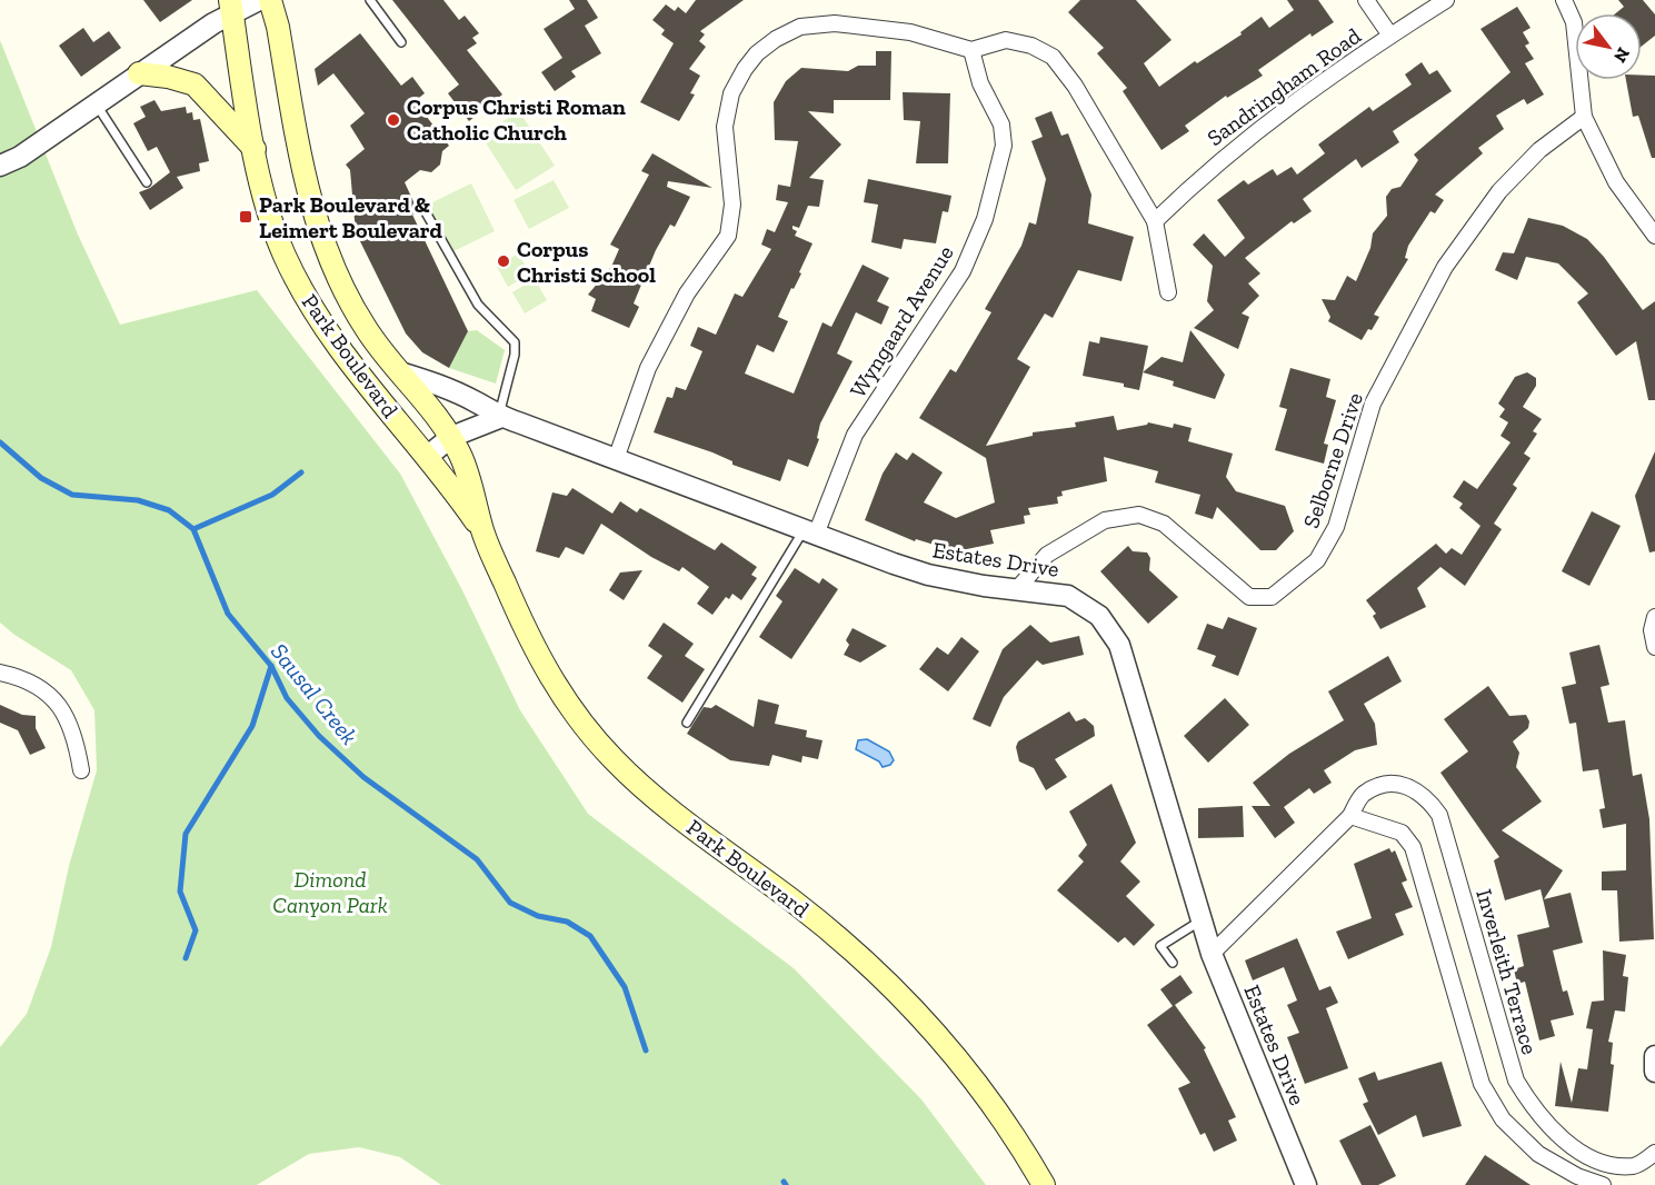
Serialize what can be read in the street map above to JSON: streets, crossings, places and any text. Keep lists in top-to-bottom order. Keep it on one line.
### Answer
{"streets":{"main road":["Park Boulevard"],"street":["Sandringham Road","Wyngaard Avenue","Selborne Drive","Estates Drive","Inverleith Terrace"]},"crossings":[["Wyngaard Avenue","Estates Drive"],["Park Boulevard","Estates Drive"],["Selborne Drive","Estates Drive"],["Estates Drive","Inverleith Terrace"]],"water":["Sausal Creek"],"parks":["Dimond Canyon Park"],"places":{"other":["Corpus Christi Roman Catholic Church","Corpus Christi School"],"transit":["Park Boulevard & Leimert Boulevard"]},"north":"bottom right"}
